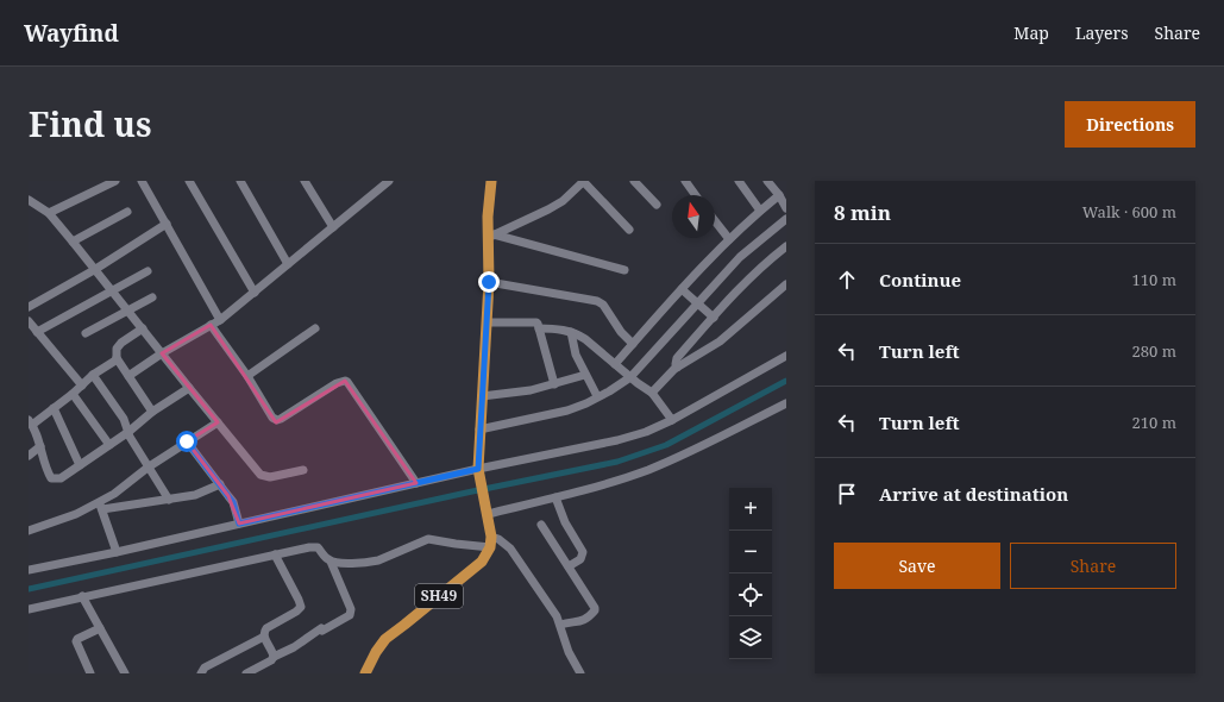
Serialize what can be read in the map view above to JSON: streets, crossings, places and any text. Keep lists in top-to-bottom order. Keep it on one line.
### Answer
{"streets":{"main road":["SH49"]},"north":"top","page":{"header":"Wayfind","nav":["Map","Layers","Share"],"title":"Find us","buttons":["Directions",["Save","Share"]],"heading":["8 min","Walk · 600 m"],"list":[["Continue","110 m"],["Turn left","280 m"],["Turn left","210 m"],"Arrive at destination"],"map_buttons":["+","−"]}}
